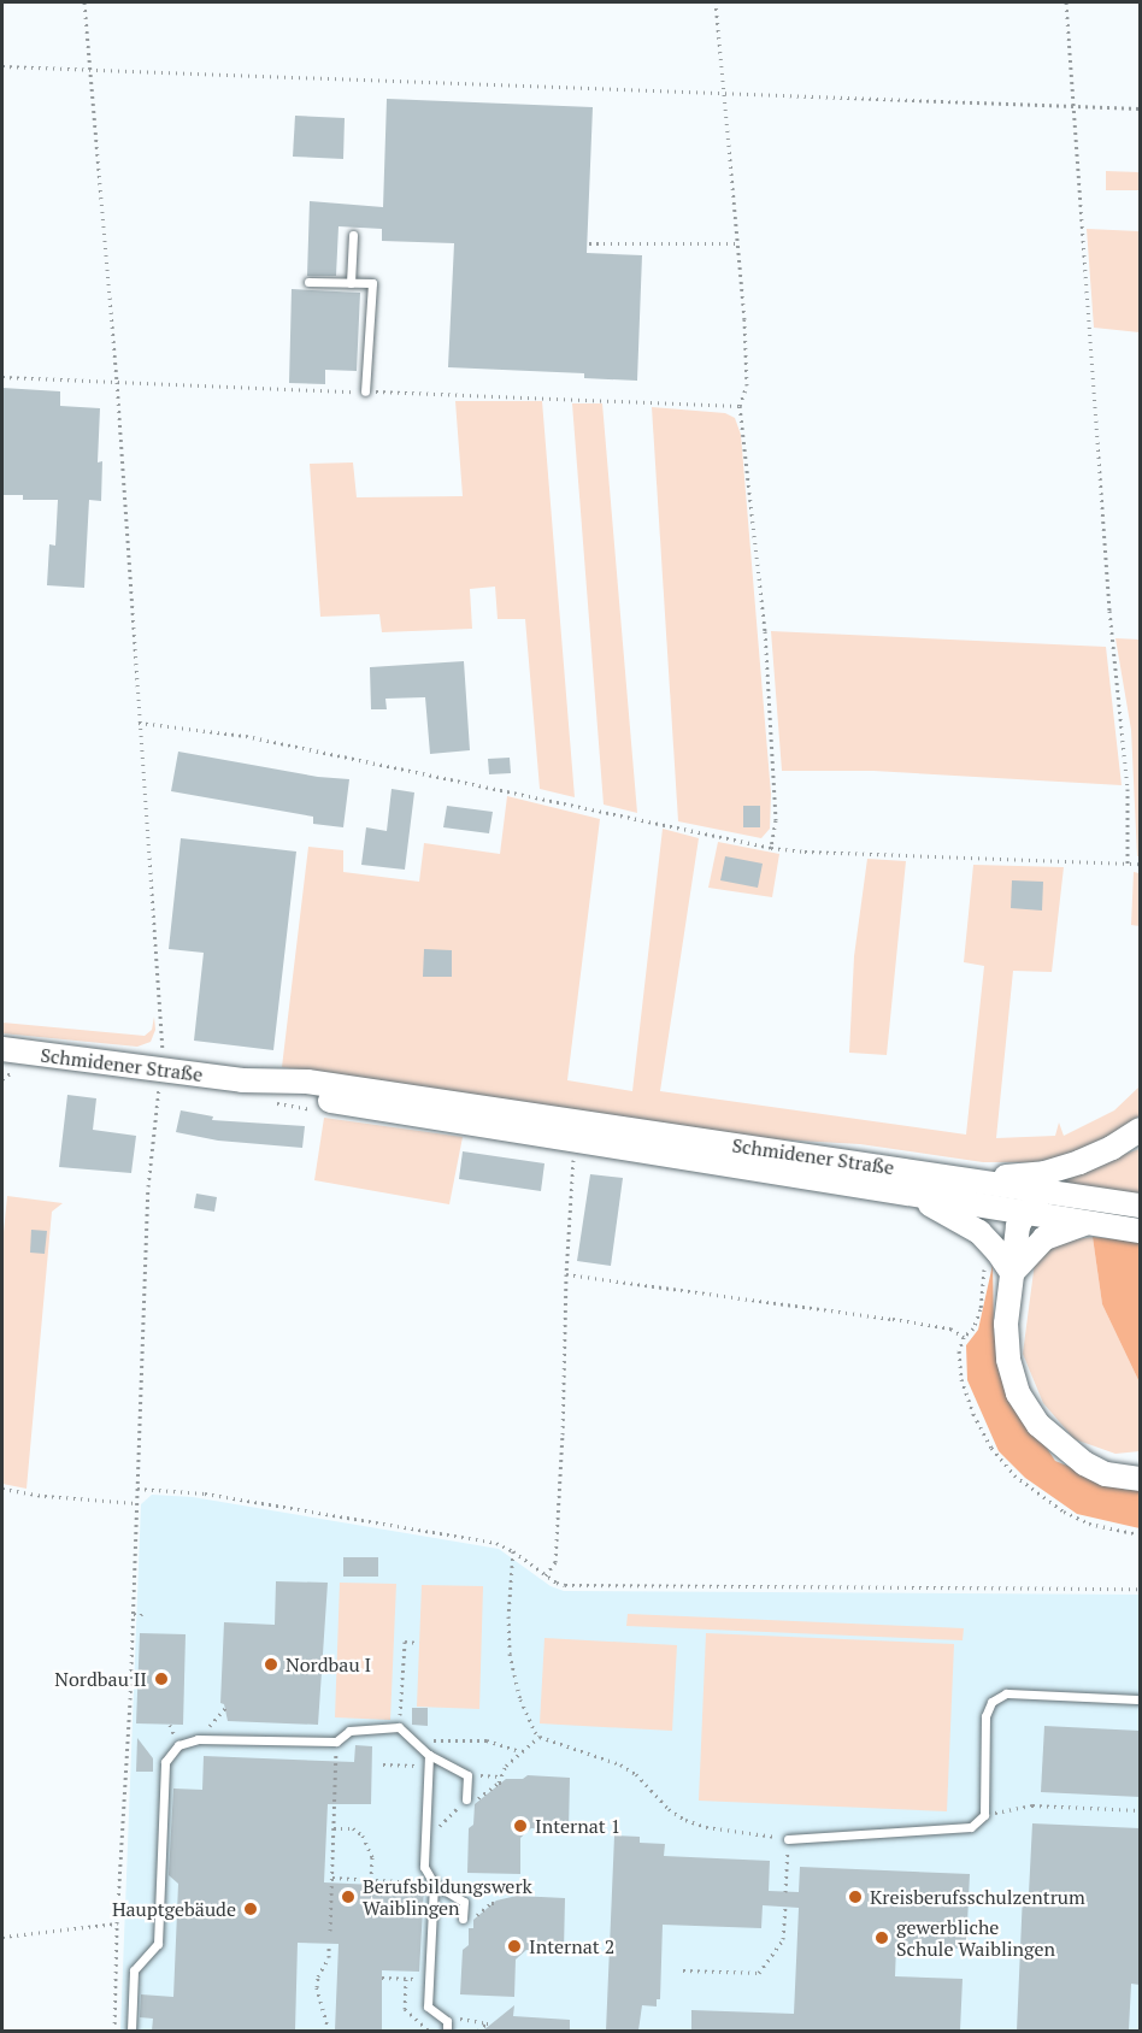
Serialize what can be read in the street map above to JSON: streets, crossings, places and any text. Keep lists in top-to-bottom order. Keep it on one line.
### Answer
{"streets":{"main road":["Schmidener Straße"]},"places":["Nordbau I","Nordbau II","Internat 1","Berufsbildungswerk Waiblingen","Kreisberufsschulzentrum","Hauptgebäude","gewerbliche Schule Waiblingen","Internat 2"]}
